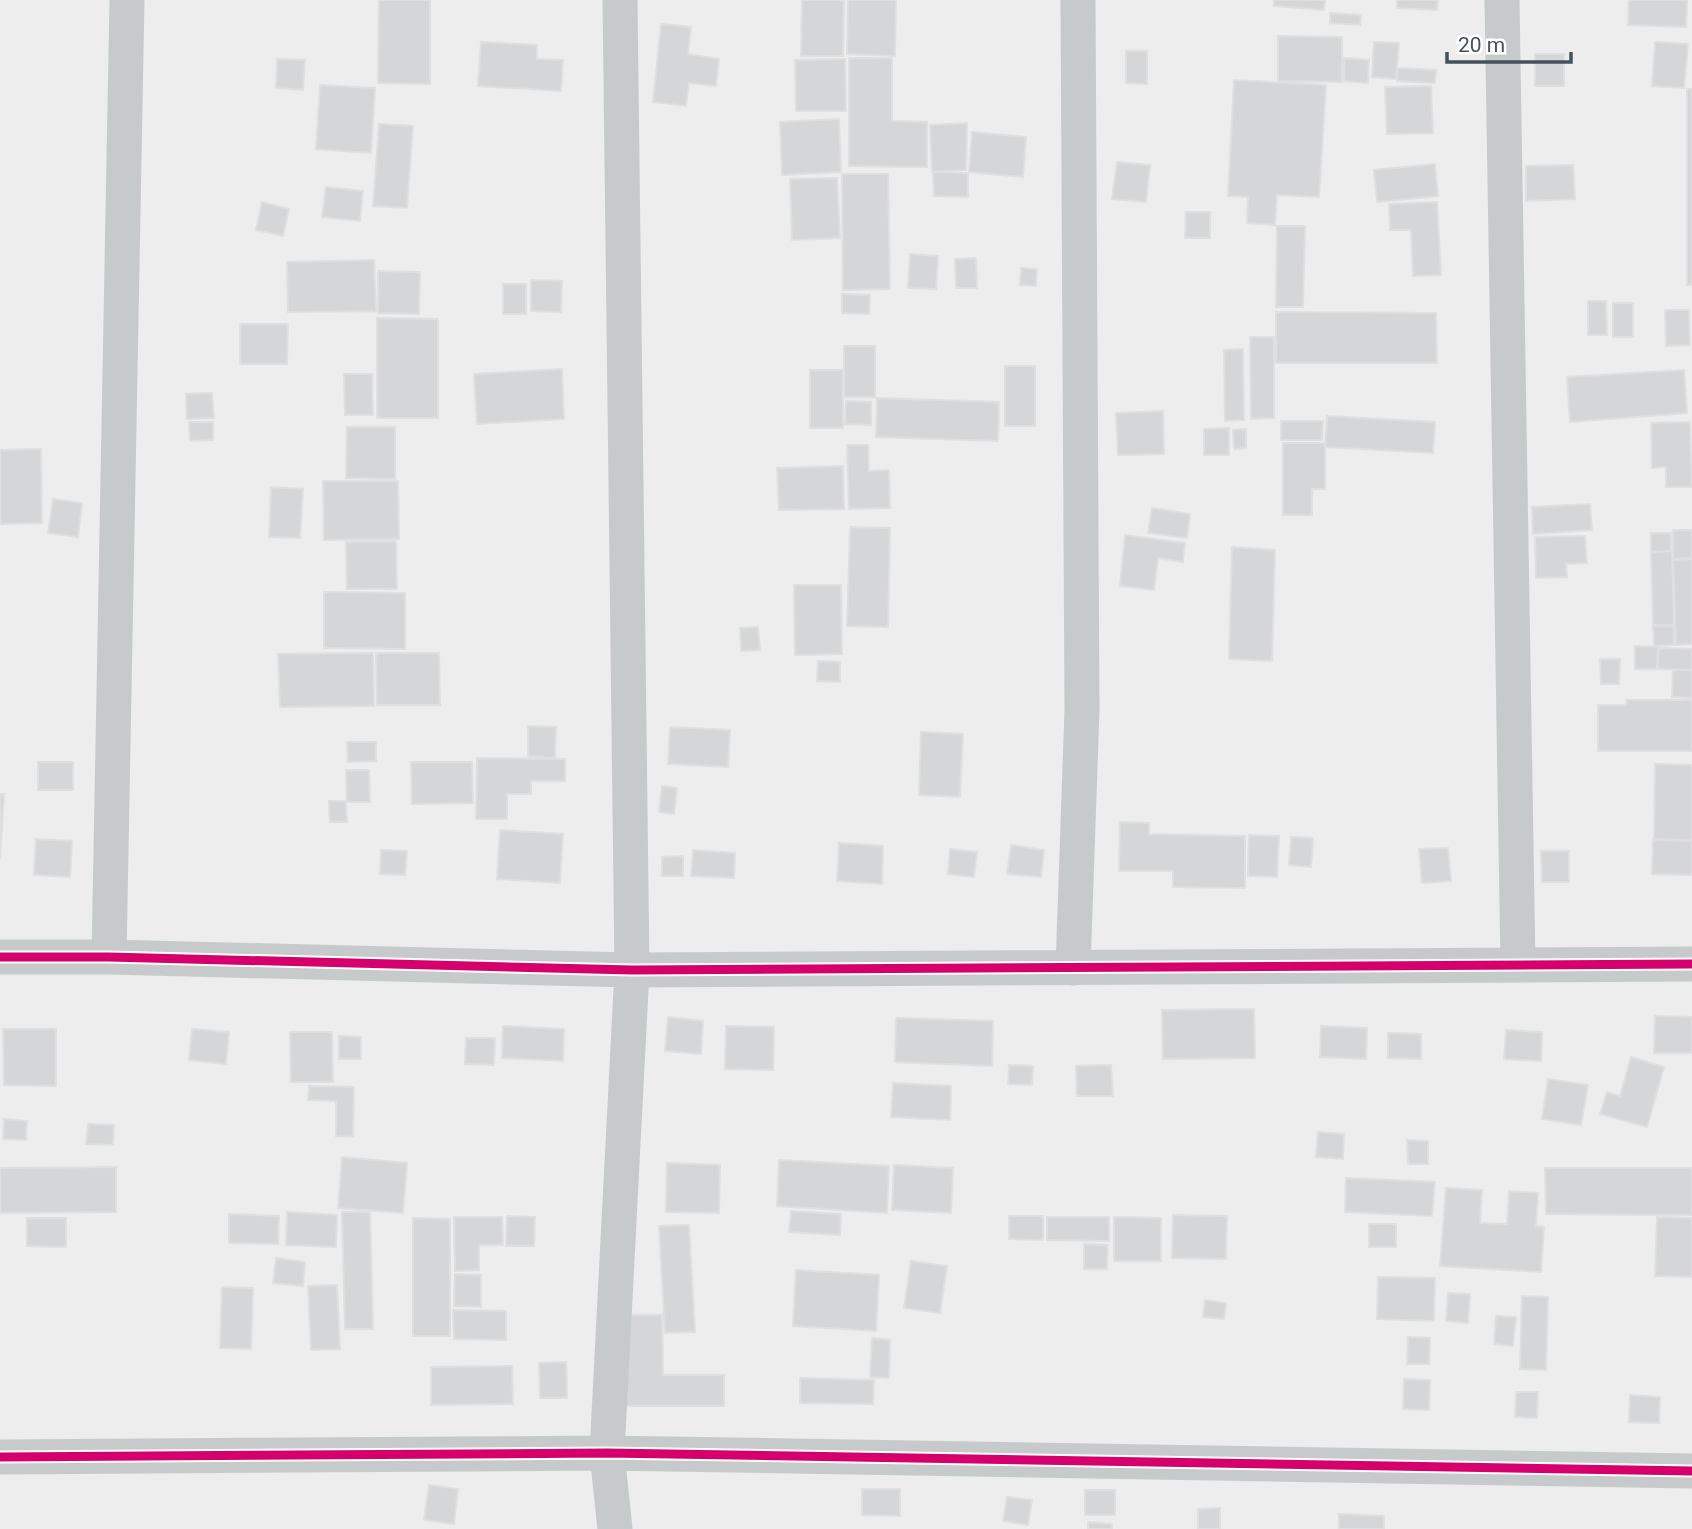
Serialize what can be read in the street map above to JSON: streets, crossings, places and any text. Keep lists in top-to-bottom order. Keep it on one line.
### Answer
{"scale_bar":"20 m"}
